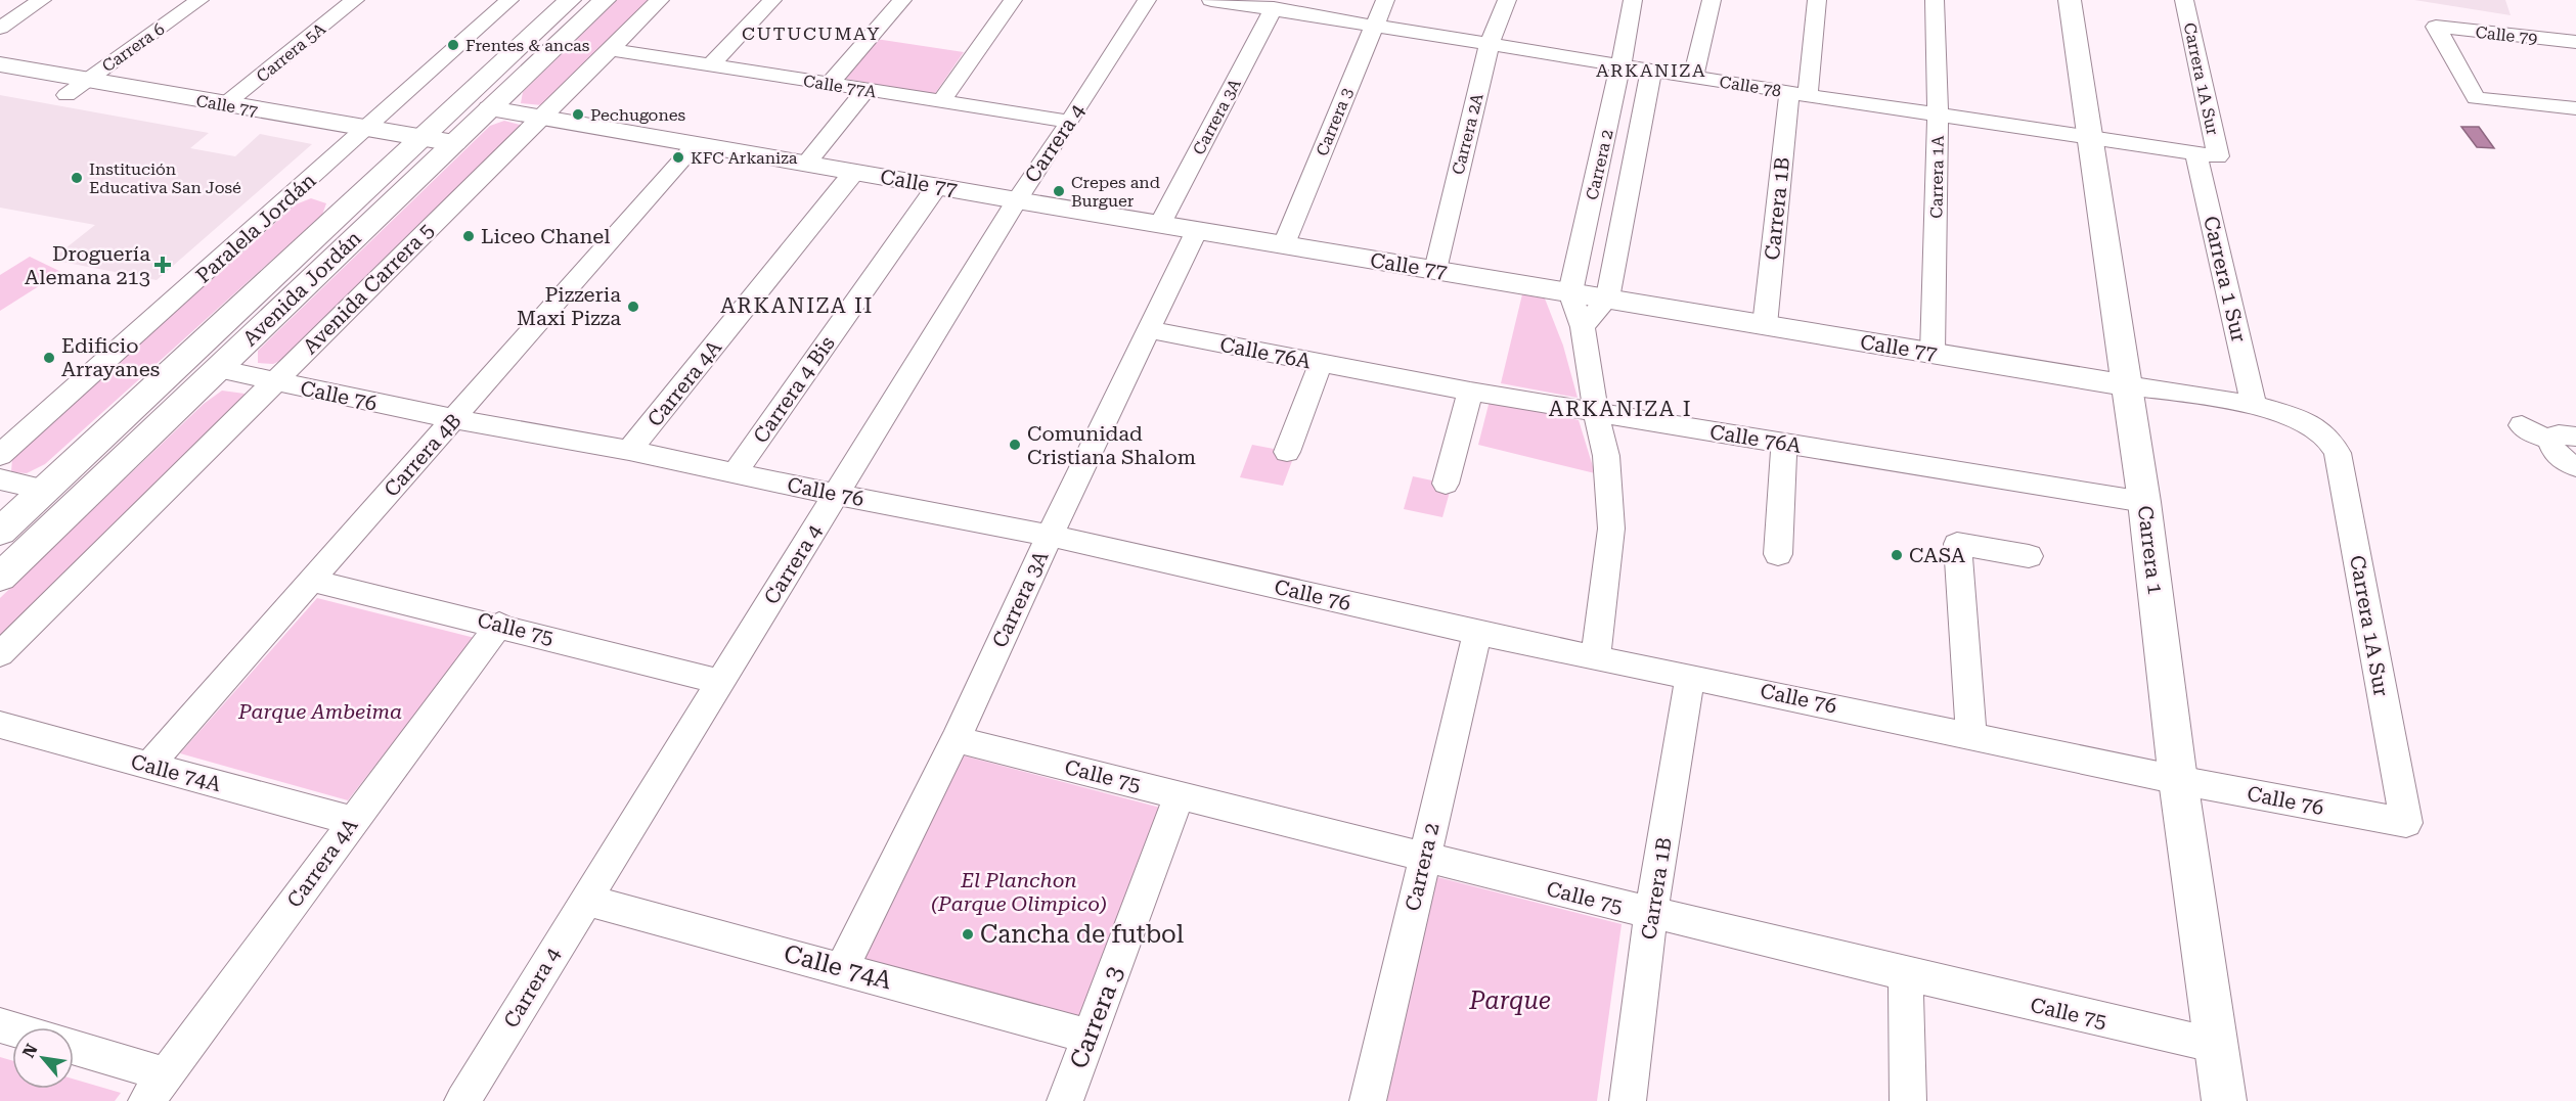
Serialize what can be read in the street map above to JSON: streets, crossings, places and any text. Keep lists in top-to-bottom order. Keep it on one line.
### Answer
{"streets":{"street":["Calle 79","Carrera 6","Carrera 5A","Carrera 1A Sur","Calle 77A","Calle 78","Calle 77","Carrera 3A","Carrera 3","Carrera 2A","Carrera 4","Carrera 2","Carrera 1A","Carrera 1B","Paralela Jordán","Carrera 1 Sur","Avenida Jordán","Avenida Carrera 5","Calle 76A","Carrera 4A","Carrera 4 Bis","Calle 76","Carrera 4B","Carrera 1","Calle 75","Calle 74A"]},"crossings":[["Carrera 6","Calle 77"],["Carrera 5A","Calle 77"],["Carrera 1A Sur","Calle 78"],["Carrera 1A Sur","Calle 77"],["Carrera 1A Sur","Carrera 1 Sur"],["Carrera 1A Sur","Calle 76"],["Calle 77A","Carrera 4"],["Calle 77A","Avenida Carrera 5"],["Calle 78","Carrera 3A"],["Calle 78","Carrera 3"],["Calle 78","Carrera 2A"],["Calle 78","Carrera 2"],["Calle 78","Carrera 1A"],["Calle 78","Carrera 1B"],["Calle 78","Carrera 1 Sur"],["Calle 78","Carrera 1"],["Calle 77","Carrera 3A"],["Calle 77","Carrera 3"],["Calle 77","Carrera 2A"],["Calle 77","Carrera 4"],["Calle 77","Carrera 2"],["Calle 77","Carrera 1A"],["Calle 77","Carrera 1B"],["Calle 77","Paralela Jordán"],["Calle 77","Carrera 1 Sur"],["Calle 77","Avenida Jordán"],["Calle 77","Avenida Carrera 5"],["Calle 77","Carrera 4A"],["Calle 77","Carrera 4 Bis"],["Calle 77","Carrera 4B"],["Calle 77","Carrera 1"],["Carrera 3A","Calle 76A"],["Carrera 3A","Calle 76"],["Carrera 3A","Calle 75"],["Carrera 3A","Calle 74A"],["Carrera 3","Calle 75"],["Carrera 3","Calle 74A"],["Carrera 4","Calle 76"],["Carrera 4","Calle 75"],["Carrera 4","Calle 74A"],["Carrera 2","Calle 76"],["Carrera 2","Calle 75"],["Carrera 1B","Calle 76"],["Carrera 1B","Calle 75"],["Avenida Jordán","Calle 76"],["Avenida Carrera 5","Calle 76"],["Calle 76A","Carrera 1"],["Carrera 4A","Calle 76"],["Carrera 4A","Calle 75"],["Carrera 4A","Calle 74A"],["Carrera 4 Bis","Calle 76"],["Calle 76","Carrera 4B"],["Calle 76","Carrera 1"],["Carrera 4B","Calle 75"],["Carrera 4B","Calle 74A"],["Carrera 1","Calle 75"]],"districts":["CUTUCUMAY","ARKANIZA","ARKANIZA II","ARKANIZA I"],"parks":["Parque Ambeima","El Planchon (Parque Olimpico)","Parque"],"places":{"other":["Frentes & ancas","Pechugones","KFC Arkaniza","Institución Educativa San José","Crepes and Burguer","Liceo Chanel","Pizzeria Maxi Pizza","Edificio Arrayanes","Comunidad Cristiana Shalom","CASA","Cancha de futbol"],"health":["Droguería Alemana 213"]},"north":"top left"}
